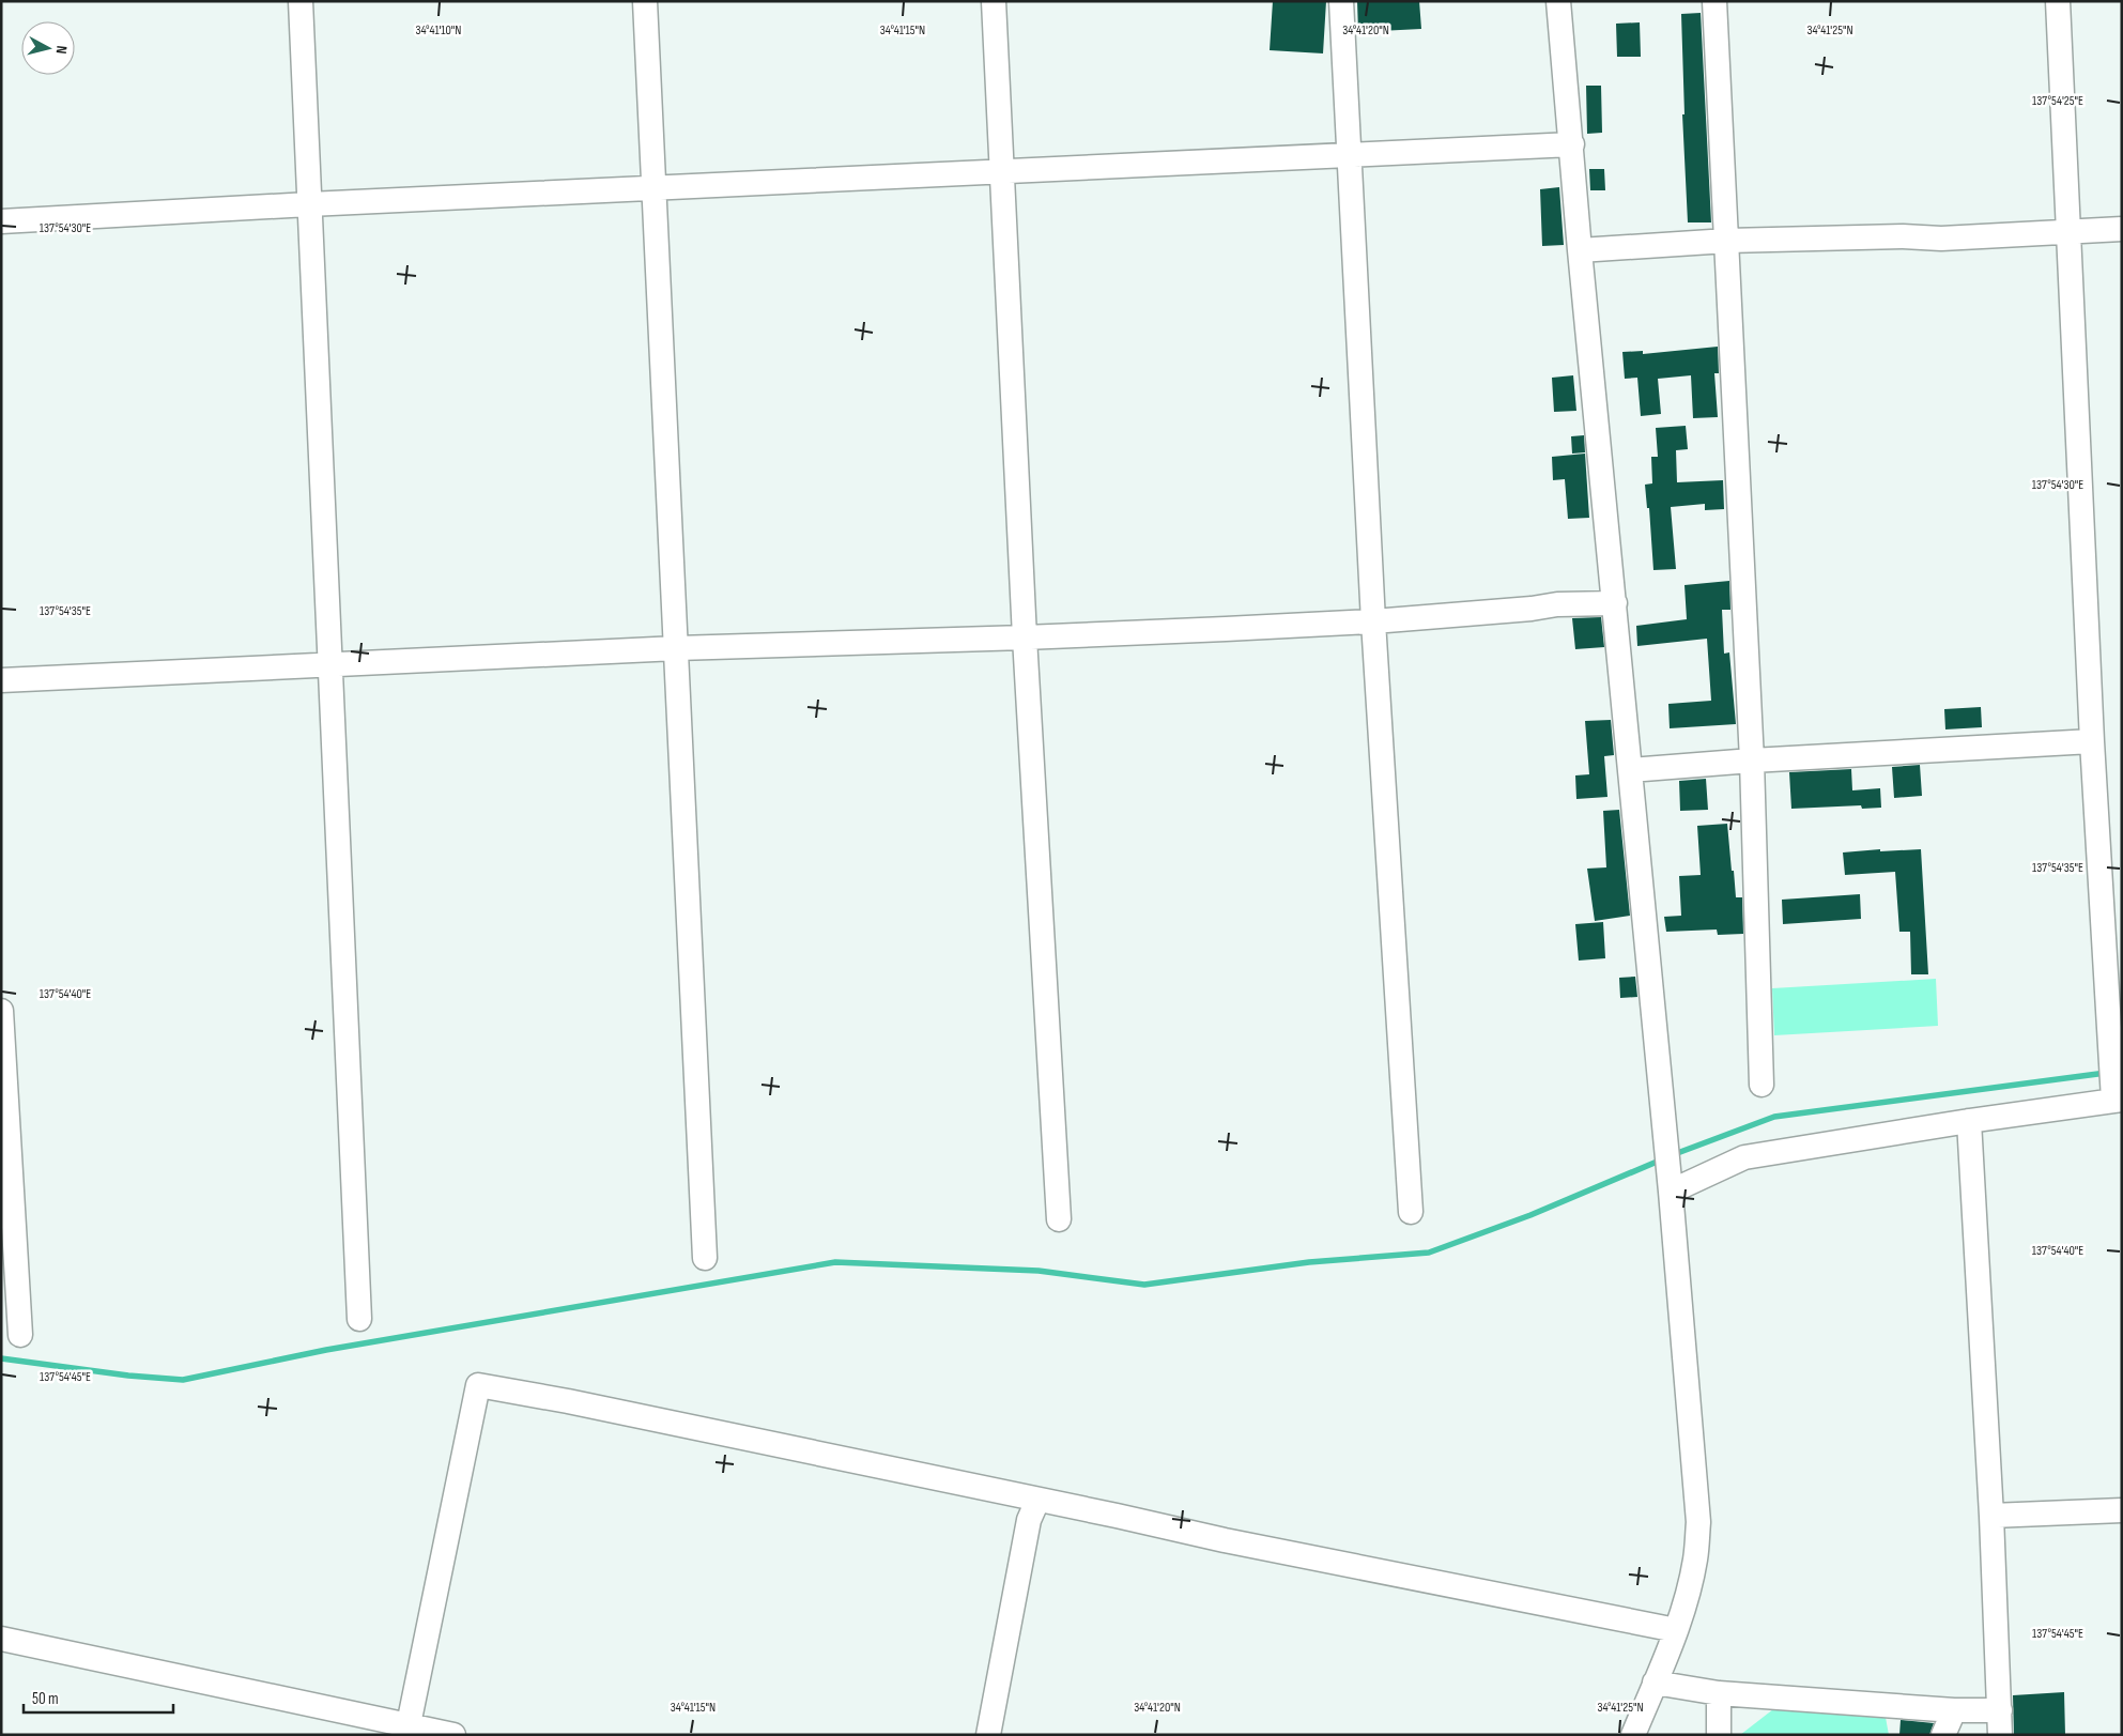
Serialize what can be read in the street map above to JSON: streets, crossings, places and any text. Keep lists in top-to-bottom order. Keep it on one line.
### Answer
{"scale_bar":"50 m","north":"right","coordinates":["34°41'10\"N","34°41'15\"N","34°41'20\"N","34°41'25\"N","137°54'25\"E","137°54'30\"E","137°54'35\"E","137°54'40\"E","137°54'45\"E"]}
